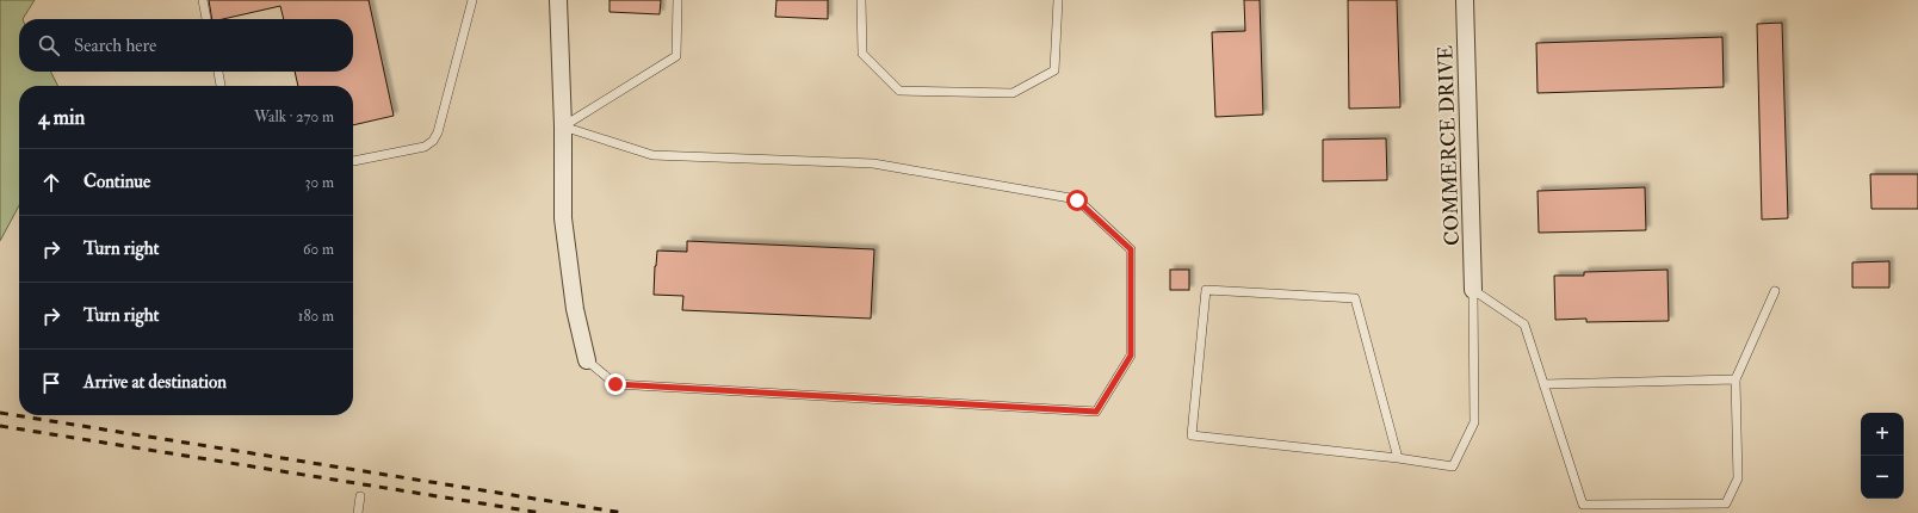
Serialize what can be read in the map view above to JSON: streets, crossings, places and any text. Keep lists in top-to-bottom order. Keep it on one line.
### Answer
{"streets":{"street":["COMMERCE DRIVE"]},"page":{"search":"Search here","heading":["4 min","Walk · 270 m"],"list":[["Continue","30 m"],["Turn right","60 m"],["Turn right","180 m"],"Arrive at destination"],"map_buttons":["+","−"]}}
